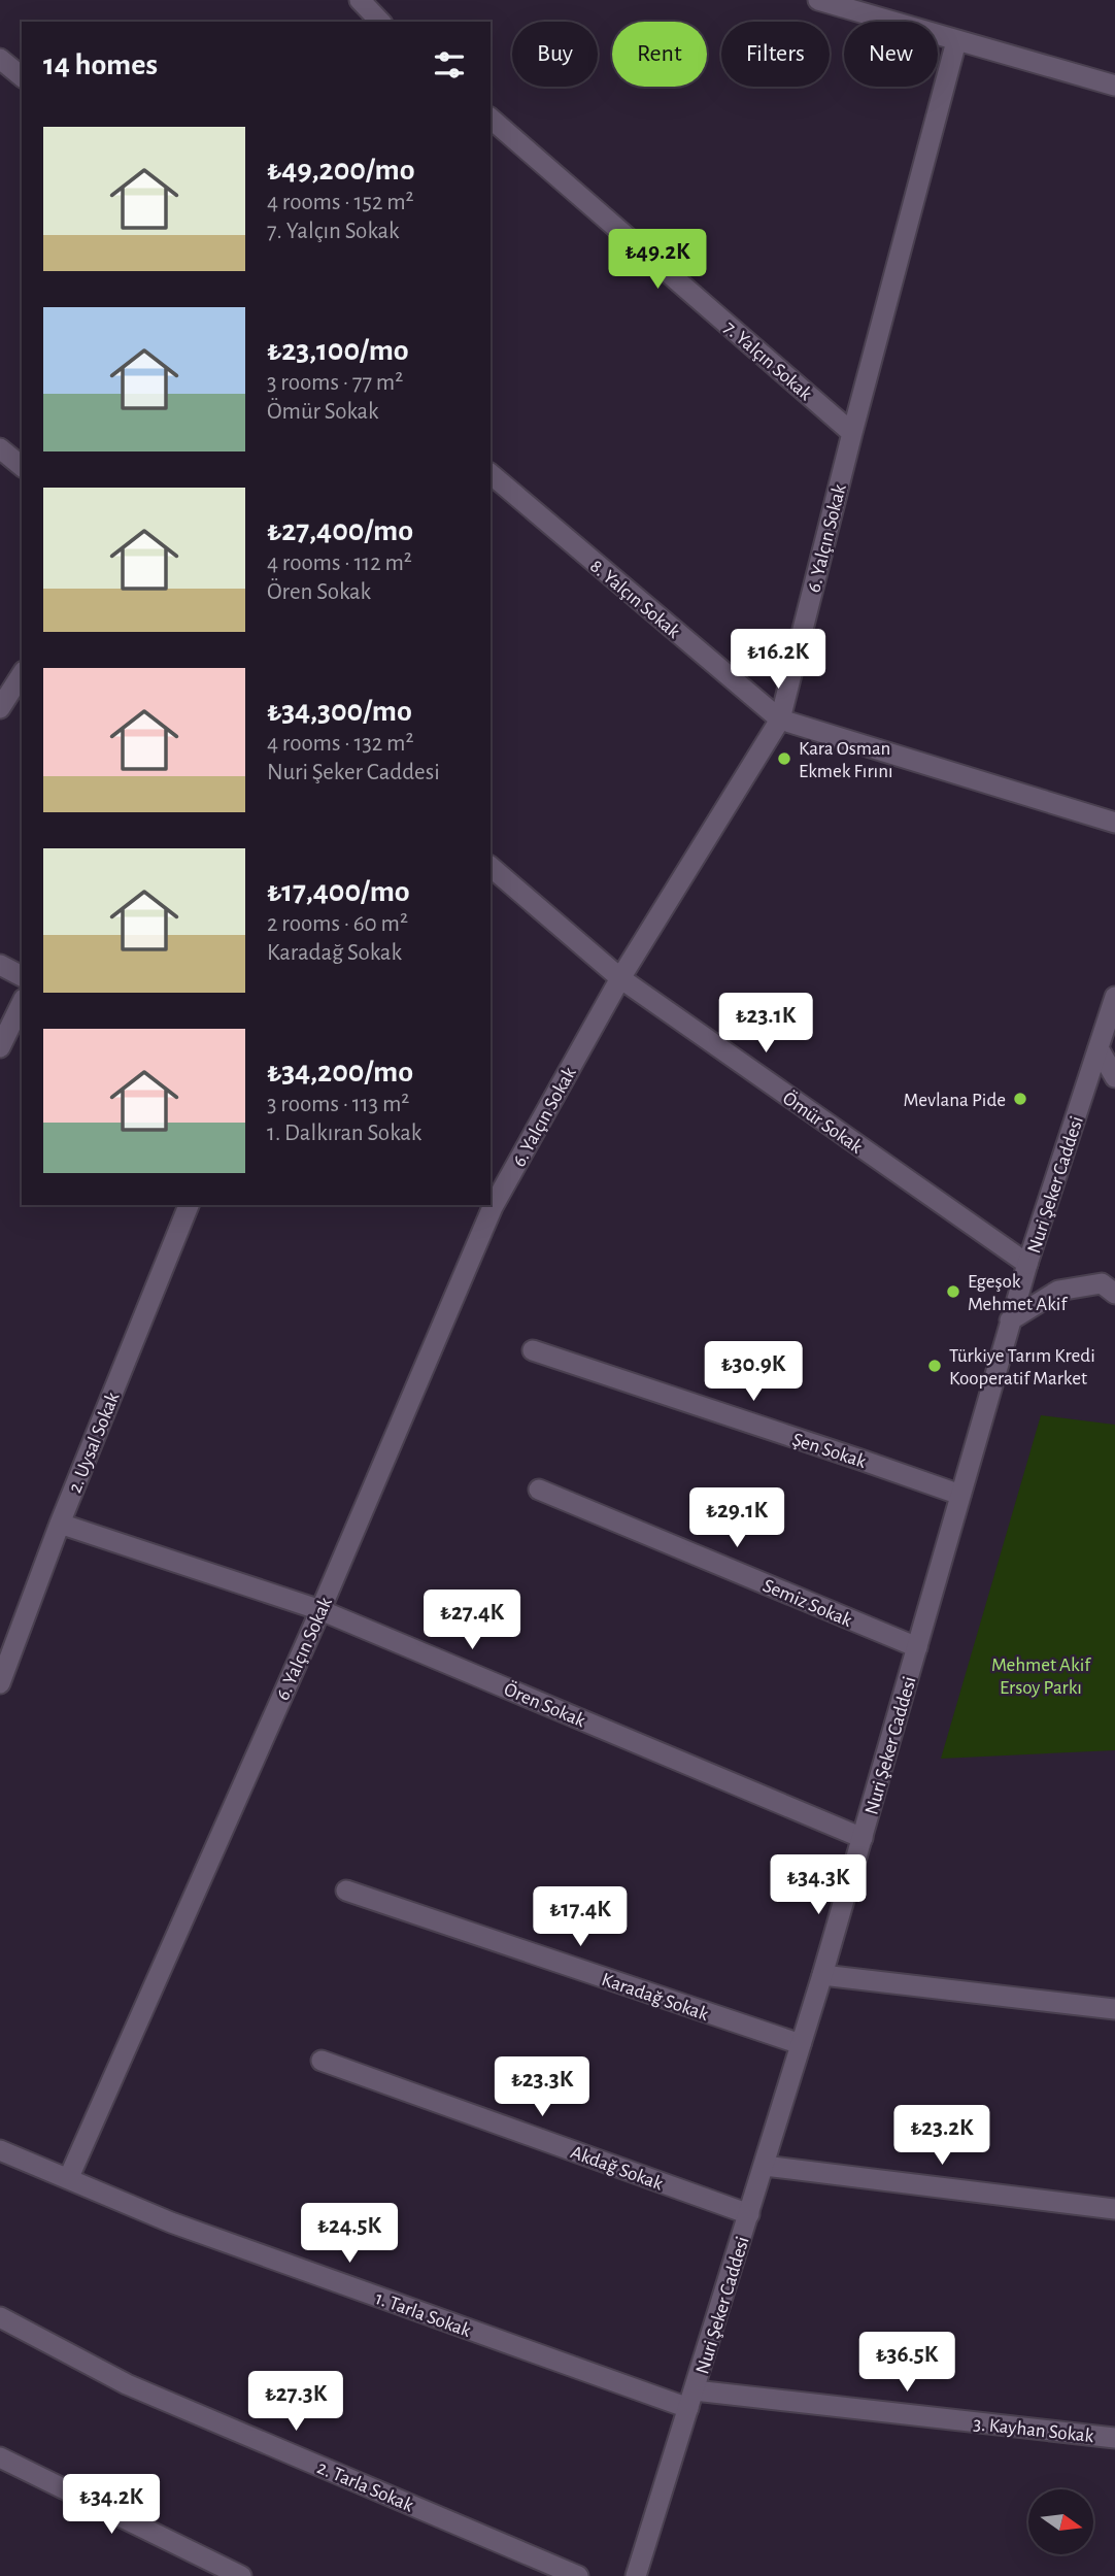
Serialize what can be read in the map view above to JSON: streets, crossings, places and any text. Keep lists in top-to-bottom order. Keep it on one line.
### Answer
{"streets":{"street":["7. Yalçın Sokak","6. Yalçın Sokak","8. Yalçın Sokak","Ömür Sokak","Nuri Şeker Caddesi","2. Uysal Sokak","Şen Sokak","Semiz Sokak","Ören Sokak","Karadağ Sokak","Akdağ Sokak","1. Tarla Sokak","3. Kayhan Sokak","2. Tarla Sokak"]},"crossings":[["7. Yalçın Sokak","6. Yalçın Sokak"],["6. Yalçın Sokak","8. Yalçın Sokak"],["6. Yalçın Sokak","Ömür Sokak"],["6. Yalçın Sokak","Ören Sokak"],["6. Yalçın Sokak","1. Tarla Sokak"],["Ömür Sokak","Nuri Şeker Caddesi"],["Nuri Şeker Caddesi","Şen Sokak"],["Nuri Şeker Caddesi","Semiz Sokak"],["Nuri Şeker Caddesi","Ören Sokak"],["Nuri Şeker Caddesi","Karadağ Sokak"],["Nuri Şeker Caddesi","Akdağ Sokak"],["Nuri Şeker Caddesi","1. Tarla Sokak"],["Nuri Şeker Caddesi","3. Kayhan Sokak"],["2. Uysal Sokak","Ören Sokak"],["1. Tarla Sokak","3. Kayhan Sokak"]],"parks":["Mehmet Akif Ersoy Parkı"],"places":["Kara Osman Ekmek Fırını","Mevlana Pide","Egeşok Mehmet Akif","Türkiye Tarım Kredi Kooperatif Market"],"north":"right","page":{"chip":["Buy","Rent","Filters","New"],"heading":"14 homes","list":[{"name":"₺49,200/mo","note":"4 rooms · 152 m² · 7. Yalçın Sokak"},{"name":"₺23,100/mo","note":"3 rooms · 77 m² · Ömür Sokak"},{"name":"₺27,400/mo","note":"4 rooms · 112 m² · Ören Sokak"},{"name":"₺34,300/mo","note":"4 rooms · 132 m² · Nuri Şeker Caddesi"},{"name":"₺17,400/mo","note":"2 rooms · 60 m² · Karadağ Sokak"},{"name":"₺34,200/mo","note":"3 rooms · 113 m² · 1. Dalkıran Sokak"}],"price":["₺49.2K","₺16.2K","₺23.1K","₺30.9K","₺29.1K","₺27.4K","₺34.3K","₺17.4K","₺23.3K","₺23.2K","₺24.5K","₺36.5K","₺27.3K","₺34.2K"]}}
